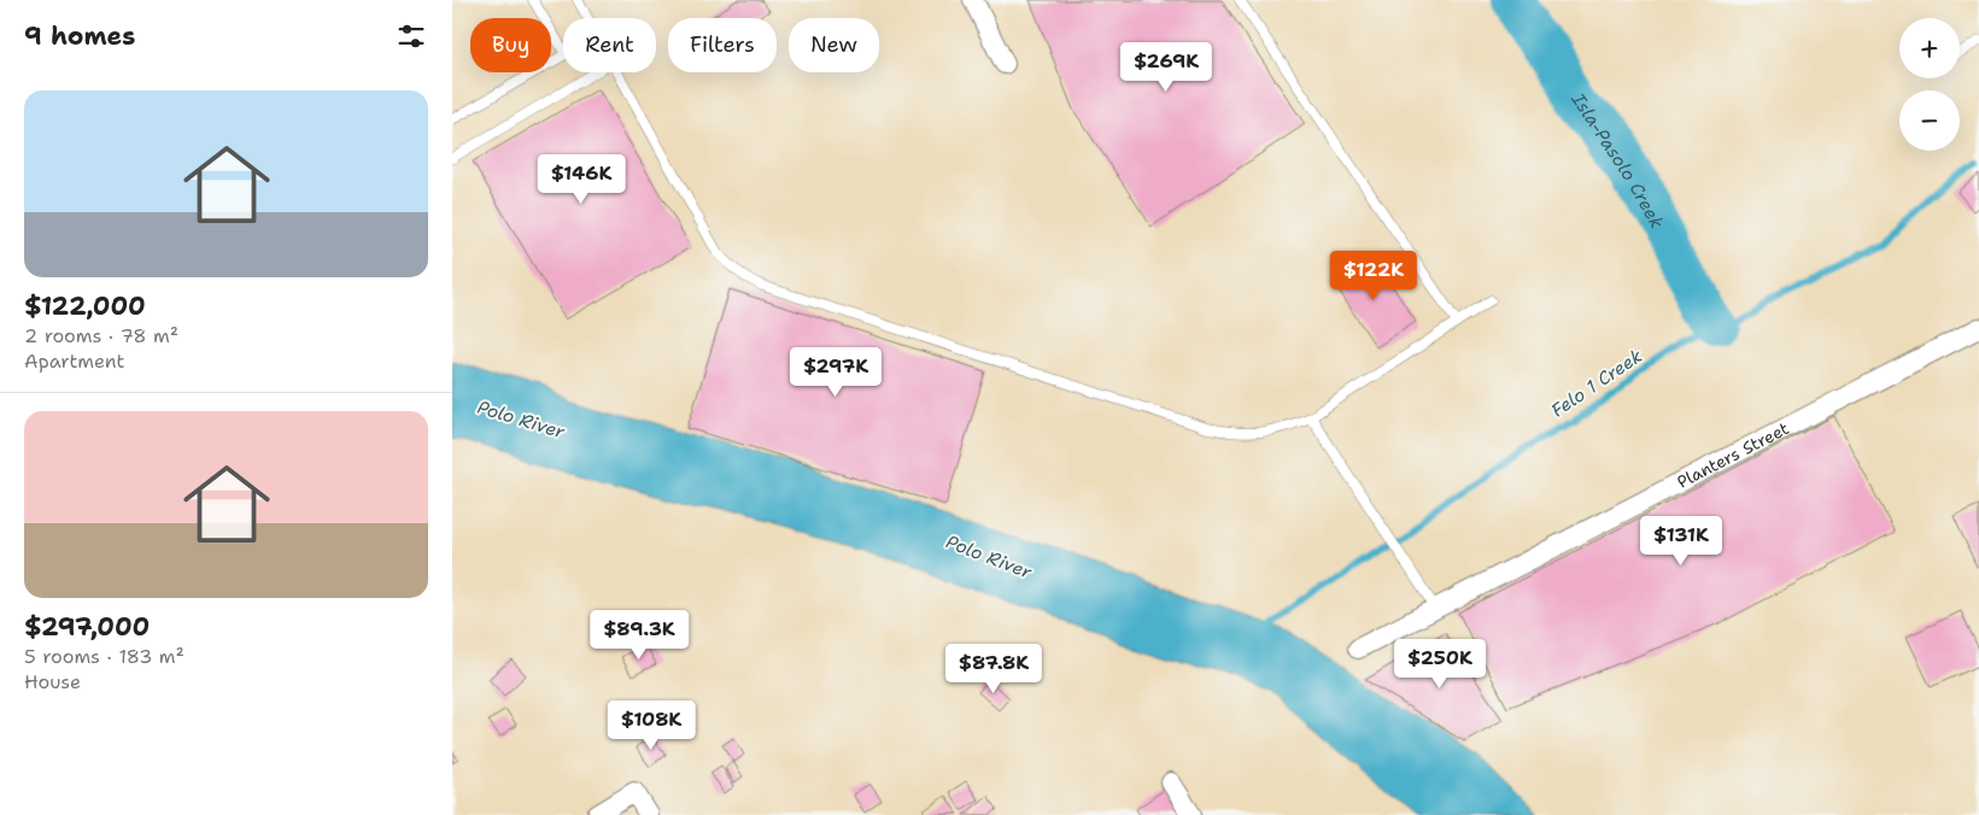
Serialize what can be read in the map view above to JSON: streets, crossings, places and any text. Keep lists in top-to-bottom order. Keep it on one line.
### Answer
{"streets":{"street":["Planters Street"]},"water":["Isla-Pasolo Creek","Felo 1 Creek","Polo River"],"page":{"heading":"9 homes","map_buttons":["+","−"],"chip":["Buy","Rent","Filters","New"],"price":["$269K","$146K","$122K","$297K","$131K","$89.3K","$250K","$87.8K","$108K"],"list":[{"name":"$122,000","note":"2 rooms · 78 m² · Apartment"},{"name":"$297,000","note":"5 rooms · 183 m² · House"}]}}
